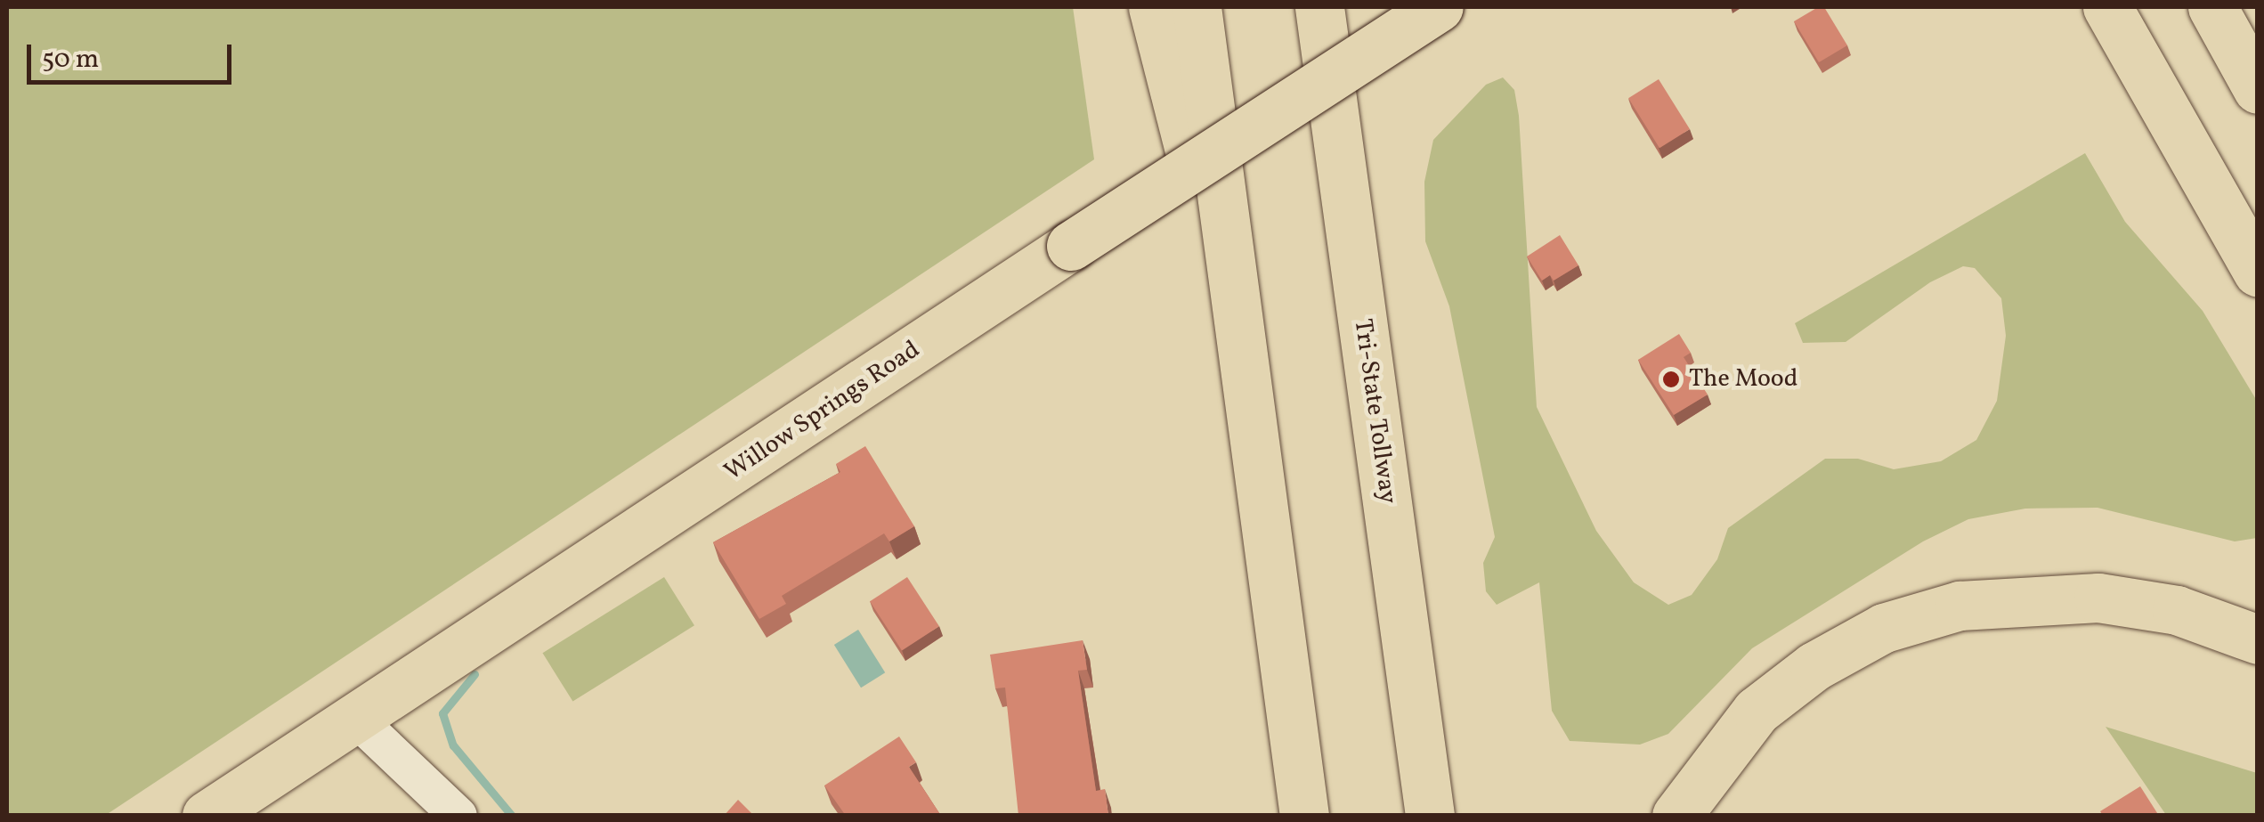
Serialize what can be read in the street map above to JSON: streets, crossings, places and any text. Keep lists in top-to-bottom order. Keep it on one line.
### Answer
{"streets":{"main road":["Willow Springs Road","Tri-State Tollway"]},"places":["The Mood"],"scale_bar":"50 m"}
